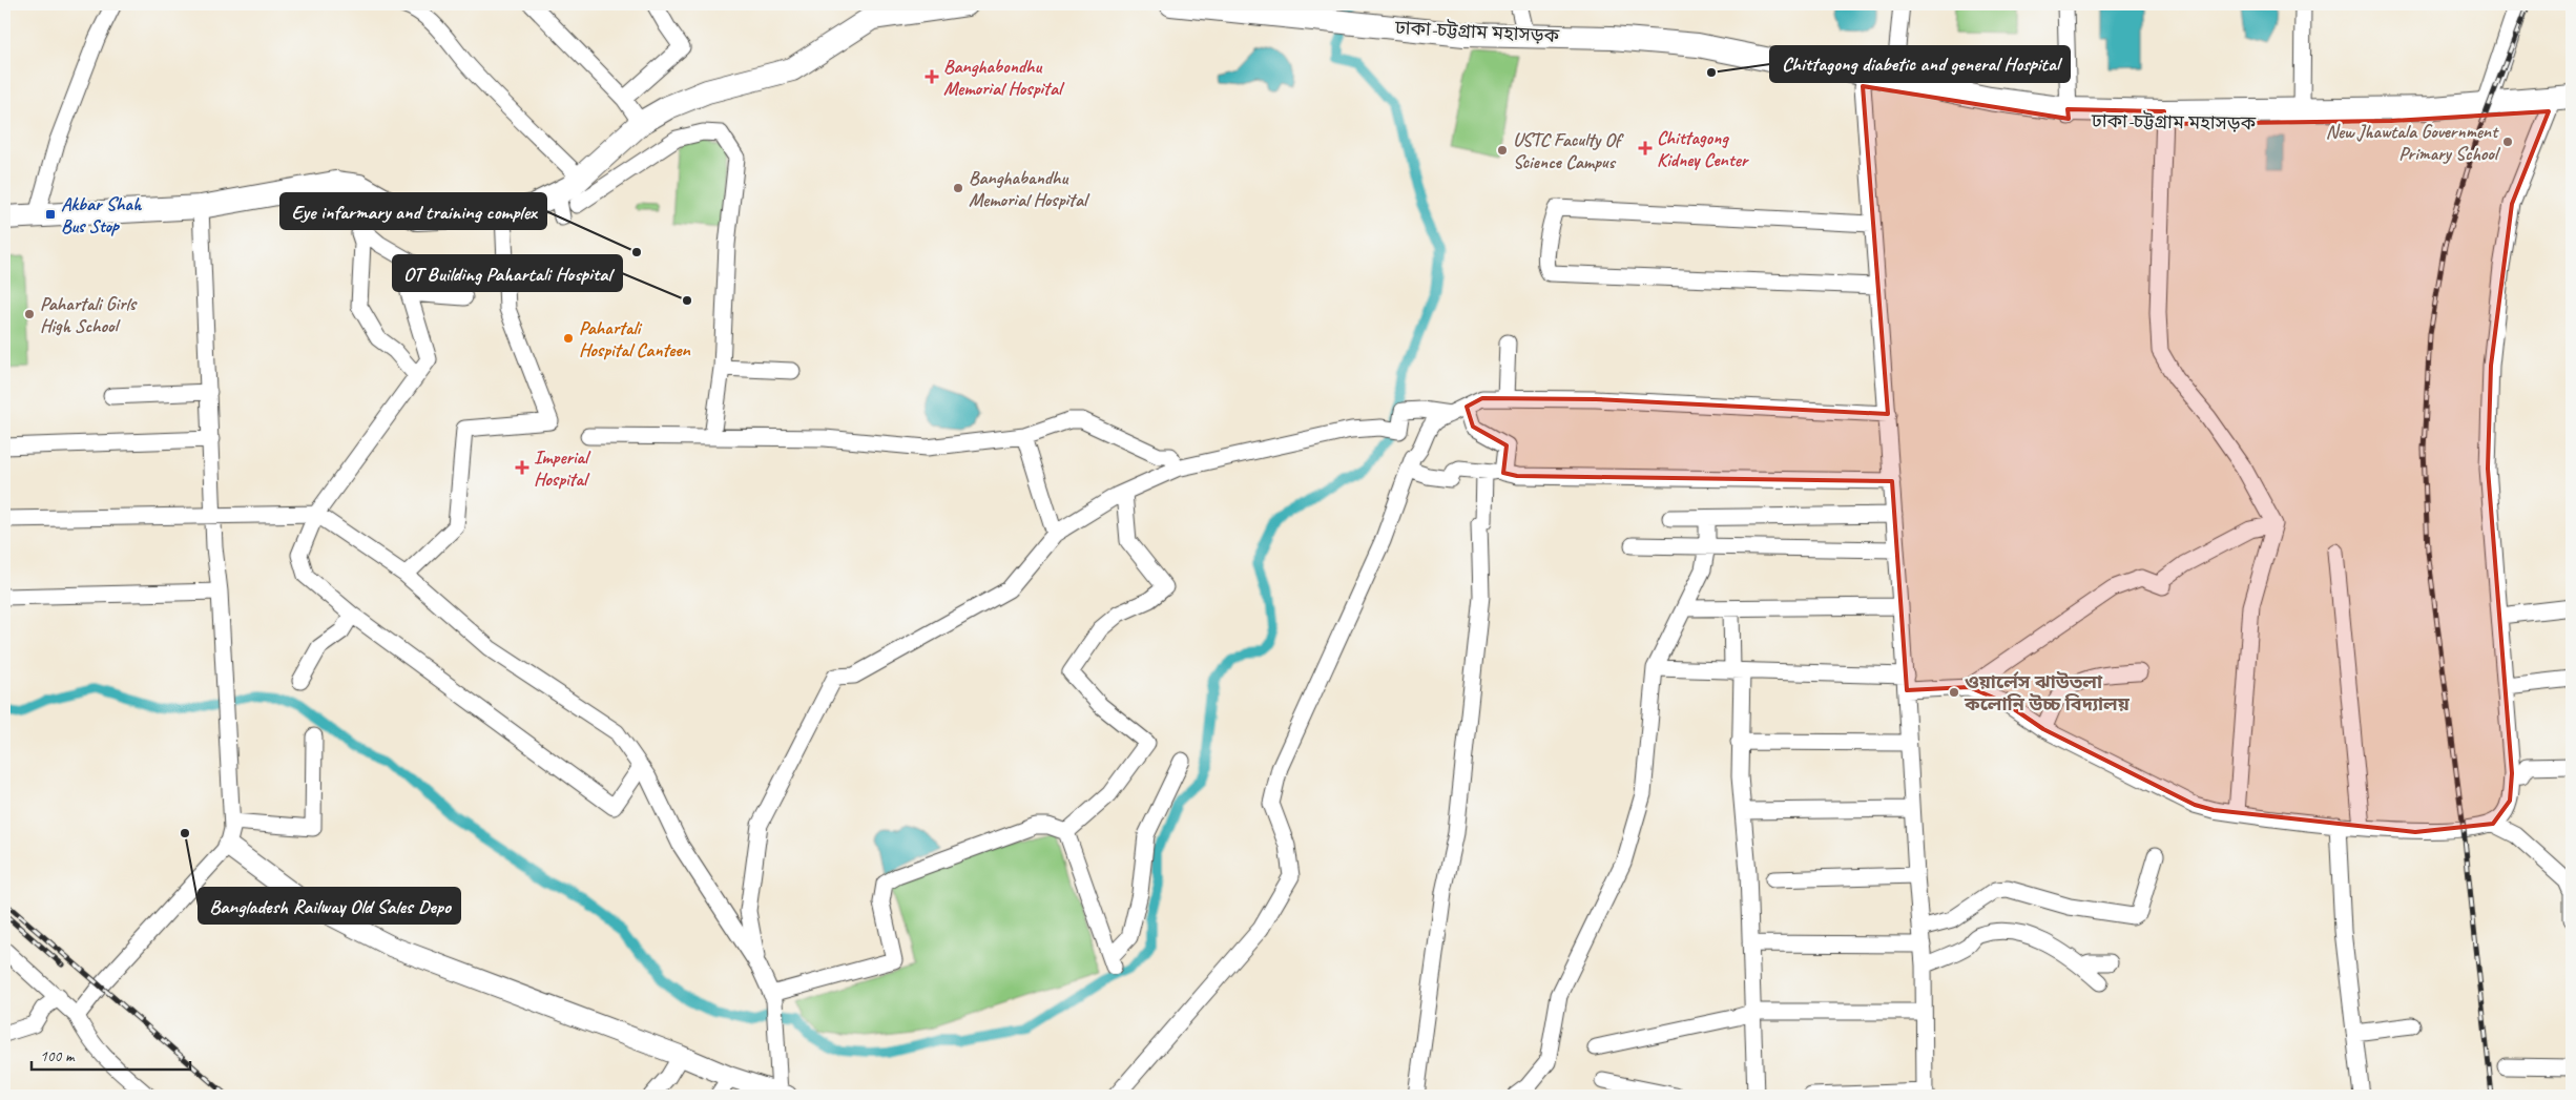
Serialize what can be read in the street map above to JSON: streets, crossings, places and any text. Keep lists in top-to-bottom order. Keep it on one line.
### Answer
{"streets":{"highway":["ঢাকা-চট্টগ্রাম মহাসড়ক"]},"places":{"other":["Chittagong diabetic and general Hospital","New Jhawtala Government Primary School","USTC Faculty Of Science Campus","Banghabandhu Memorial Hospital","Eye infarmary and training complex","OT Building Pahartali Hospital","Pahartali Girls High School","Pahartali Hospital Canteen","ওয়ার্লেস ঝাউতলা কলোনি উচ্চ বিদ্যালয়","Bangladesh Railway Old Sales Depo"],"health":["Banghabondhu Memorial Hospital","Chittagong Kidney Center","Imperial Hospital"],"transit":["Akbar Shah Bus Stop"]},"scale_bar":"100 m"}
